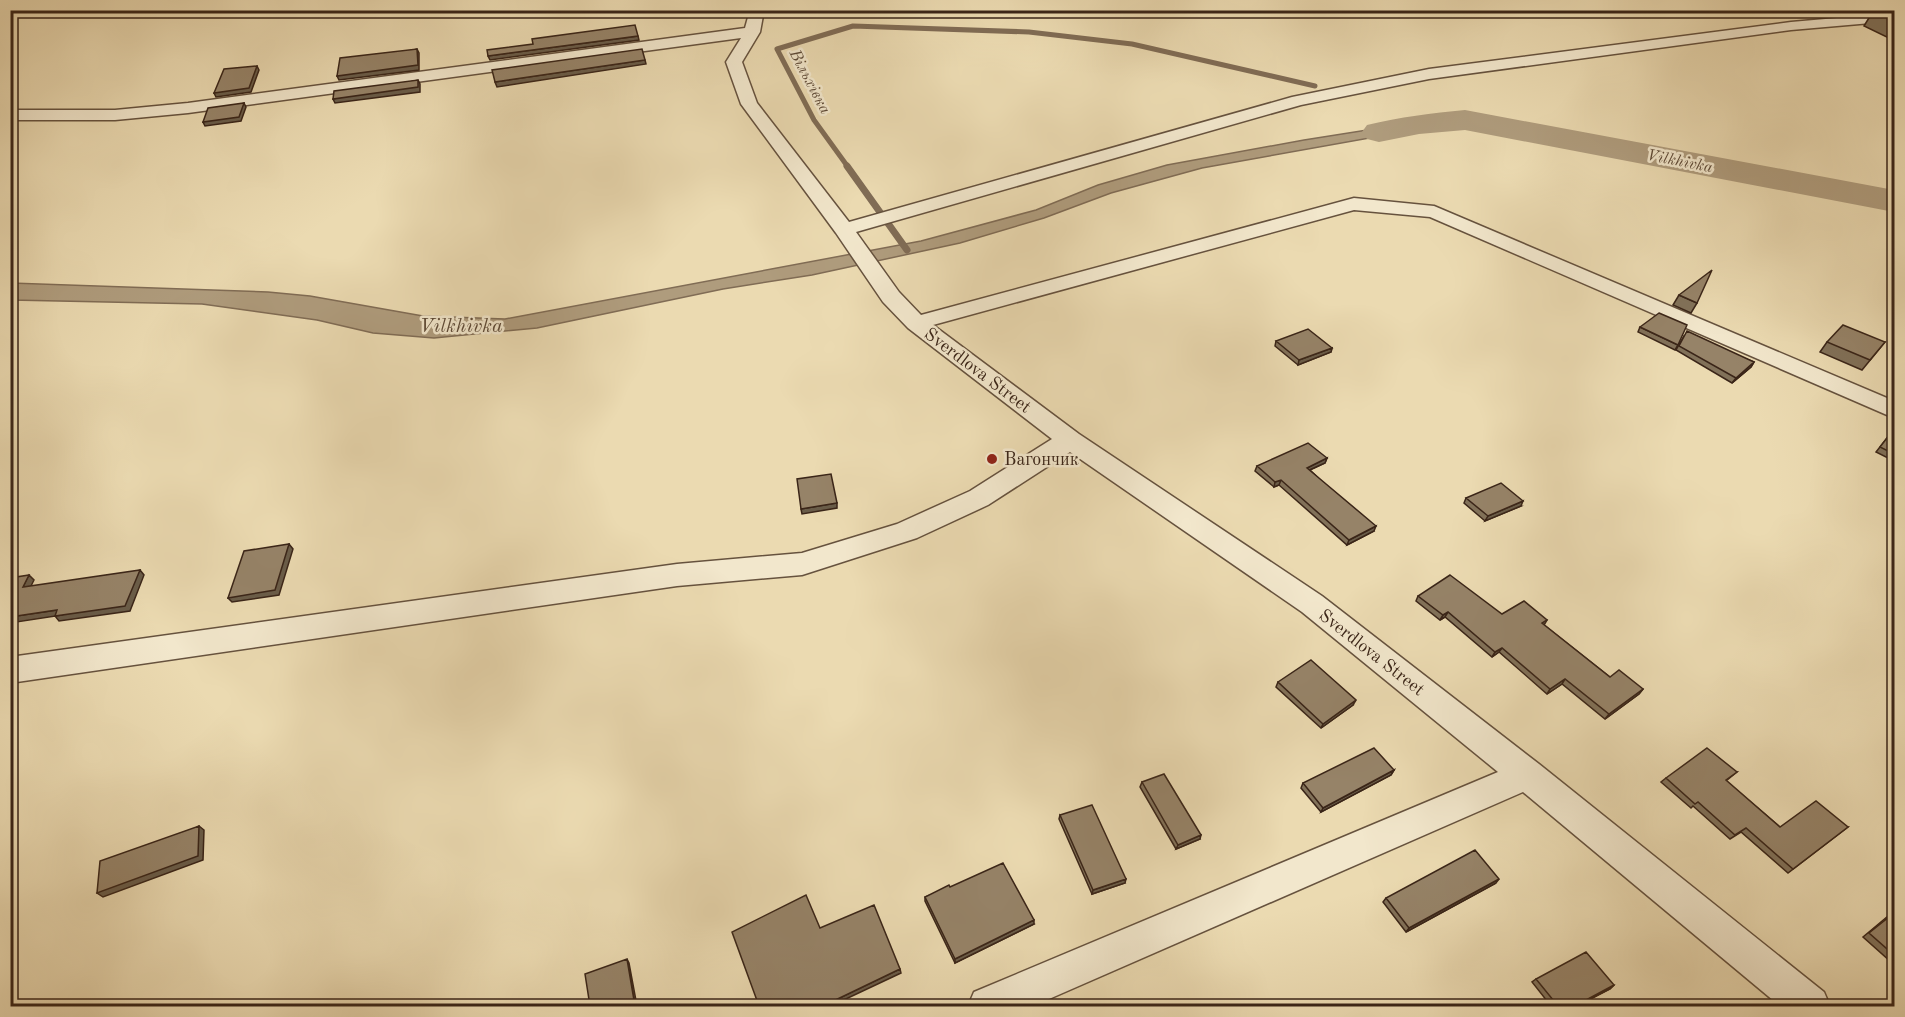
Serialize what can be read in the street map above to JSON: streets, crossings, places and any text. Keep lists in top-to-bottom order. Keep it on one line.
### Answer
{"streets":{"street":["Sverdlova Street"]},"water":["Вільхівка","Vilkhivka"],"places":["Вагончик"]}
